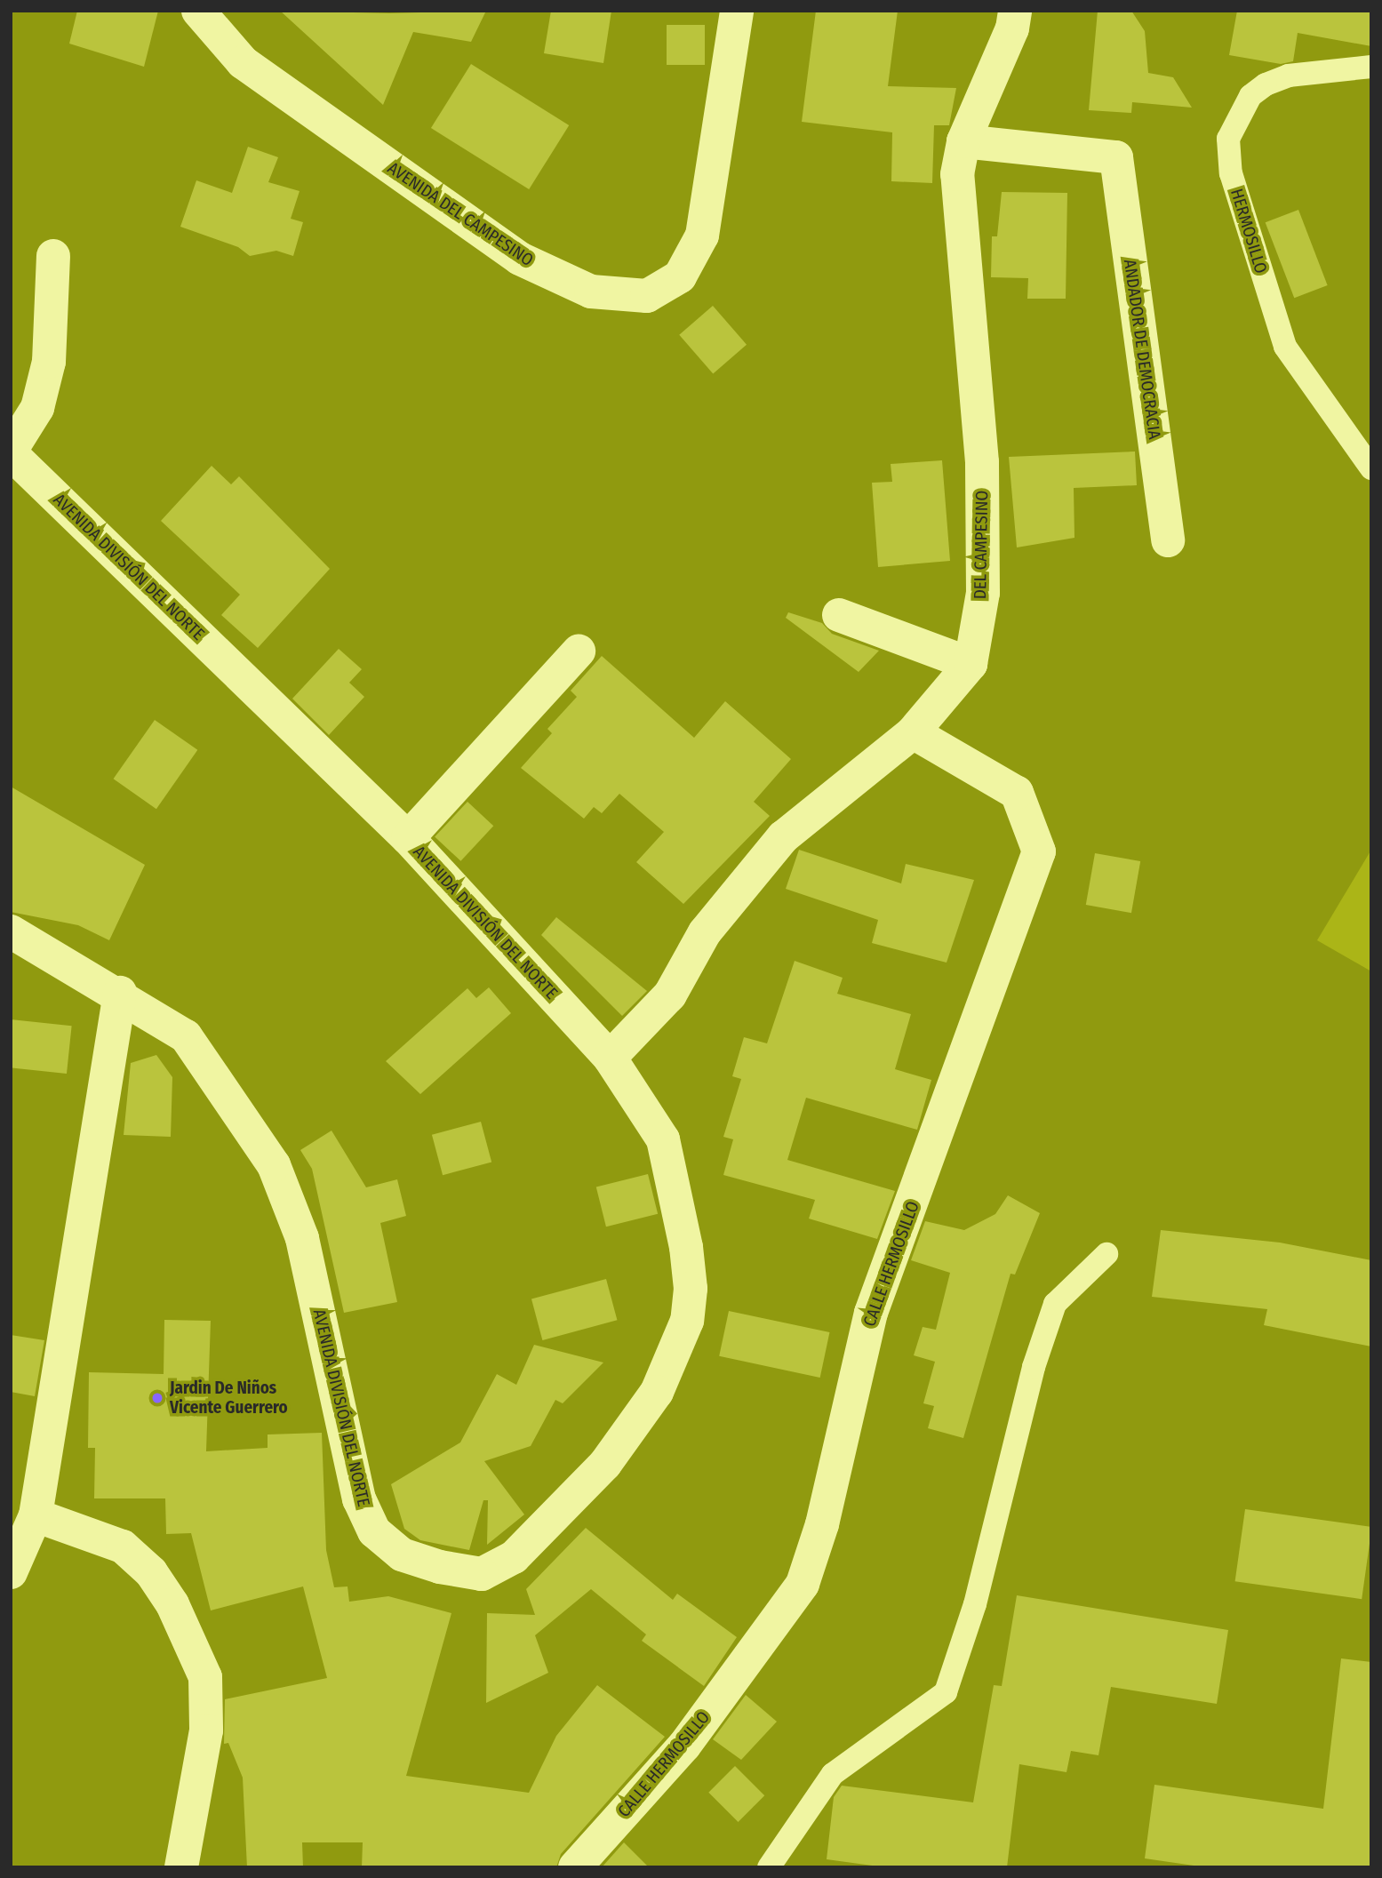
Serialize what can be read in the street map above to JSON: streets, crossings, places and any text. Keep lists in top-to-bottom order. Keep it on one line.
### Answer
{"streets":{"street":["AVENIDA DEL CAMPESINO","ANDADOR DE DEMOCRACIA","DEL CAMPESINO","AVENIDA DIVISIÓN DEL NORTE","CALLE HERMOSILLO"],"lane":["HERMOSILLO"]},"crossings":[["ANDADOR DE DEMOCRACIA","DEL CAMPESINO"],["DEL CAMPESINO","AVENIDA DIVISIÓN DEL NORTE"],["DEL CAMPESINO","CALLE HERMOSILLO"]],"places":["Jardin De Niños Vicente Guerrero"]}
